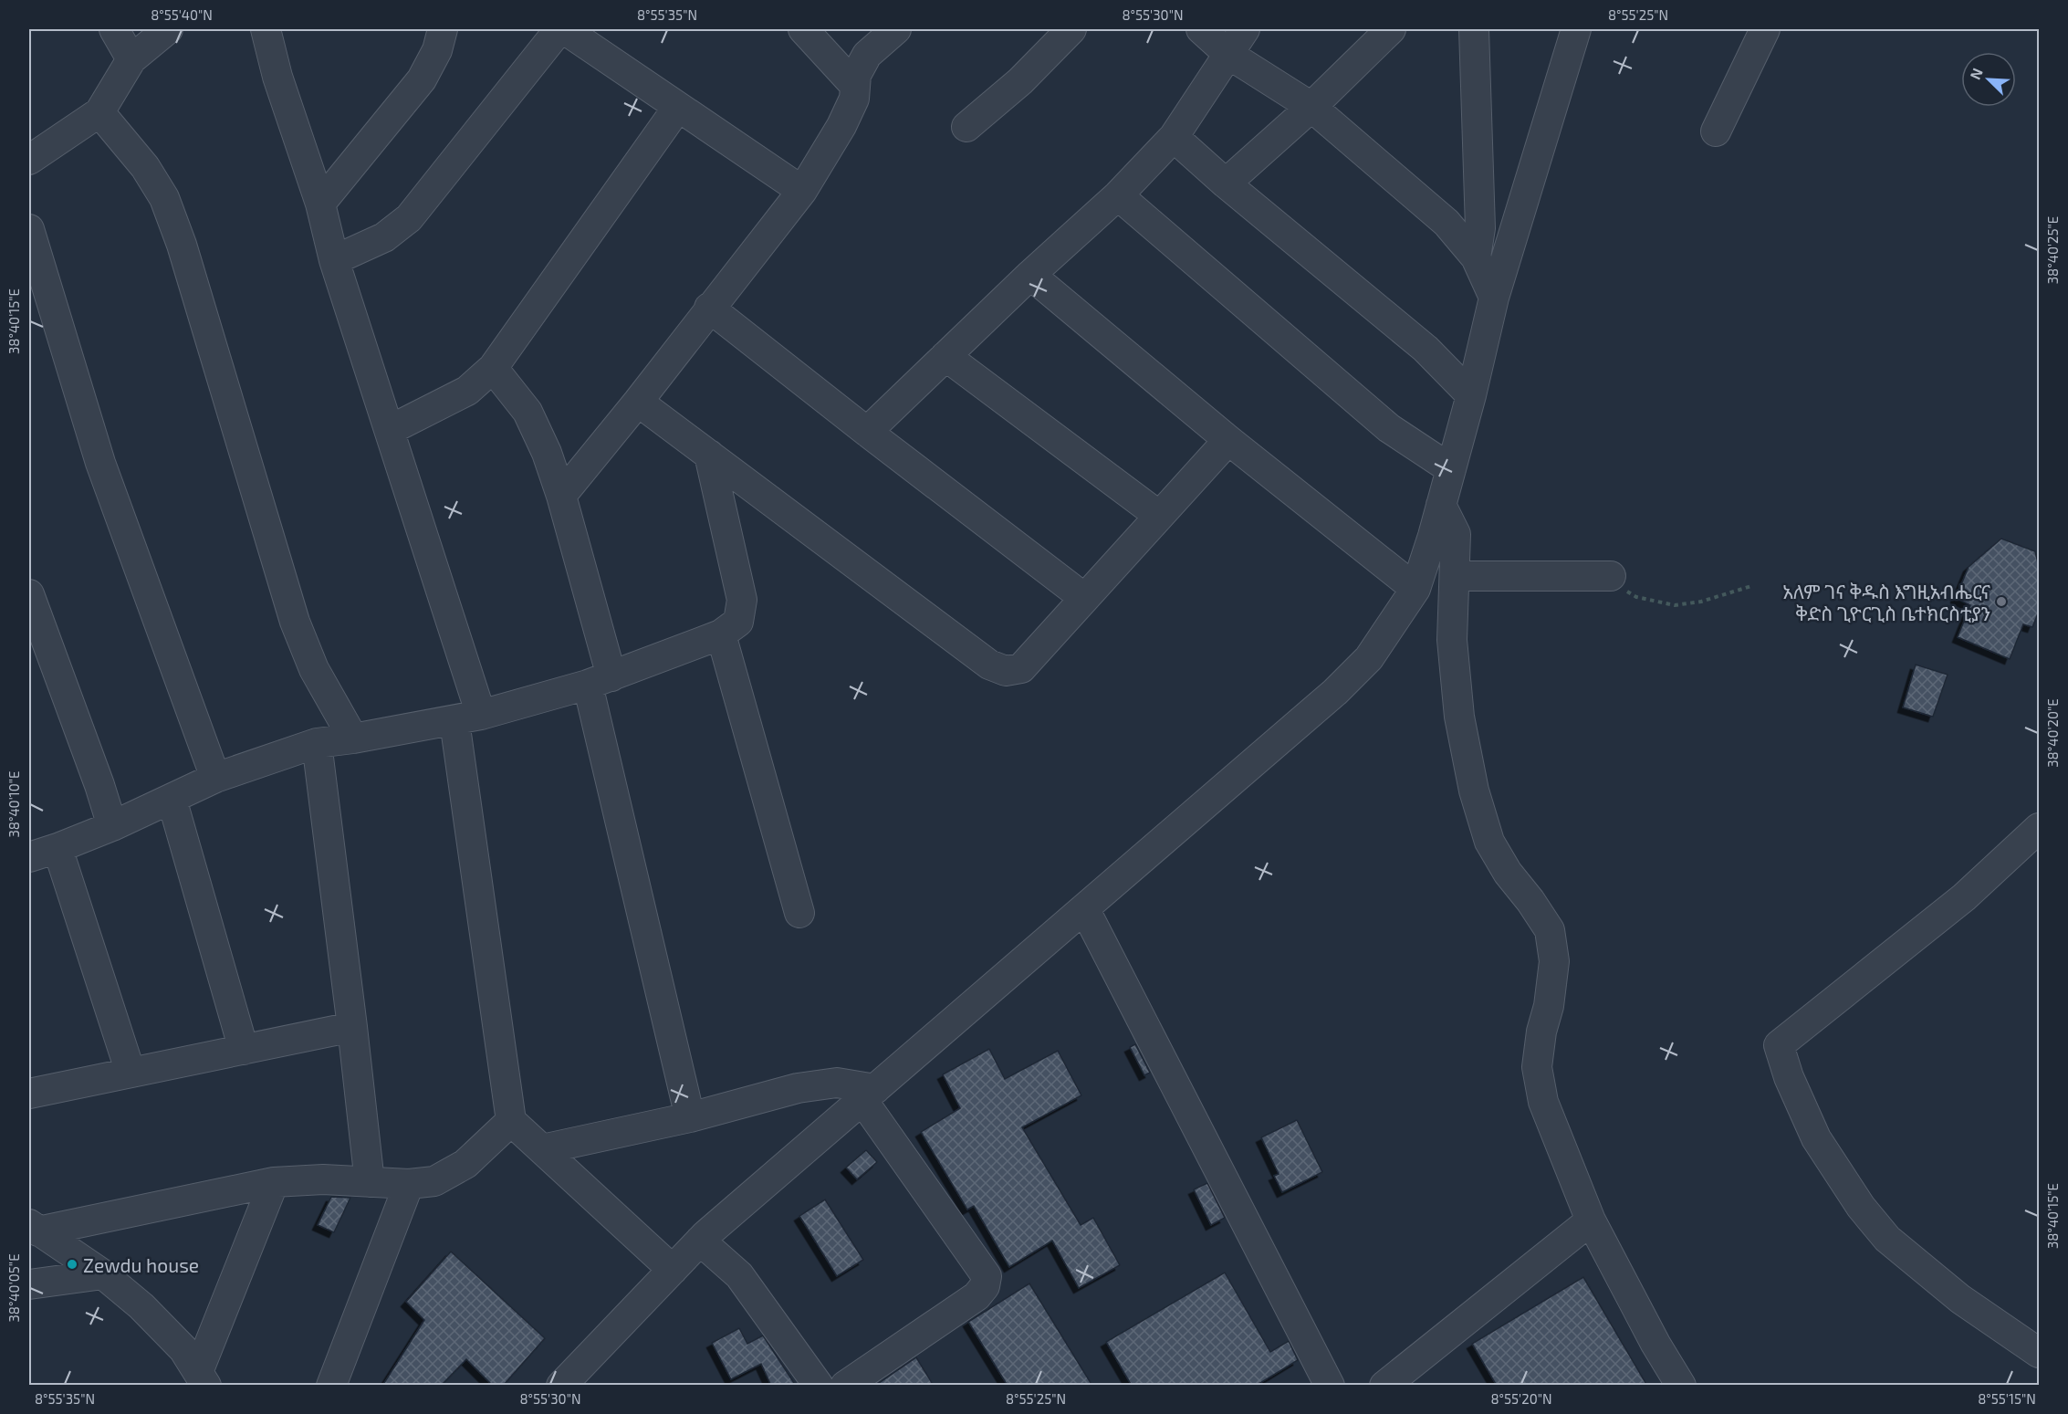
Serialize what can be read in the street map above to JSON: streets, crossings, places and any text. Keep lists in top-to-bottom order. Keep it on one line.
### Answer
{"places":["አለም ገና ቅዱስ እግዚአብሔርና ቅድስ ጊዮርጊስ ቤተክርስቲያን","Zewdu house"],"north":"top left","coordinates":["8°55'40\"N","8°55'35\"N","8°55'30\"N","8°55'25\"N","38°40'25\"E","38°40'15\"E","38°40'20\"E","38°40'10\"E","38°40'05\"E","8°55'20\"N","8°55'15\"N"]}
